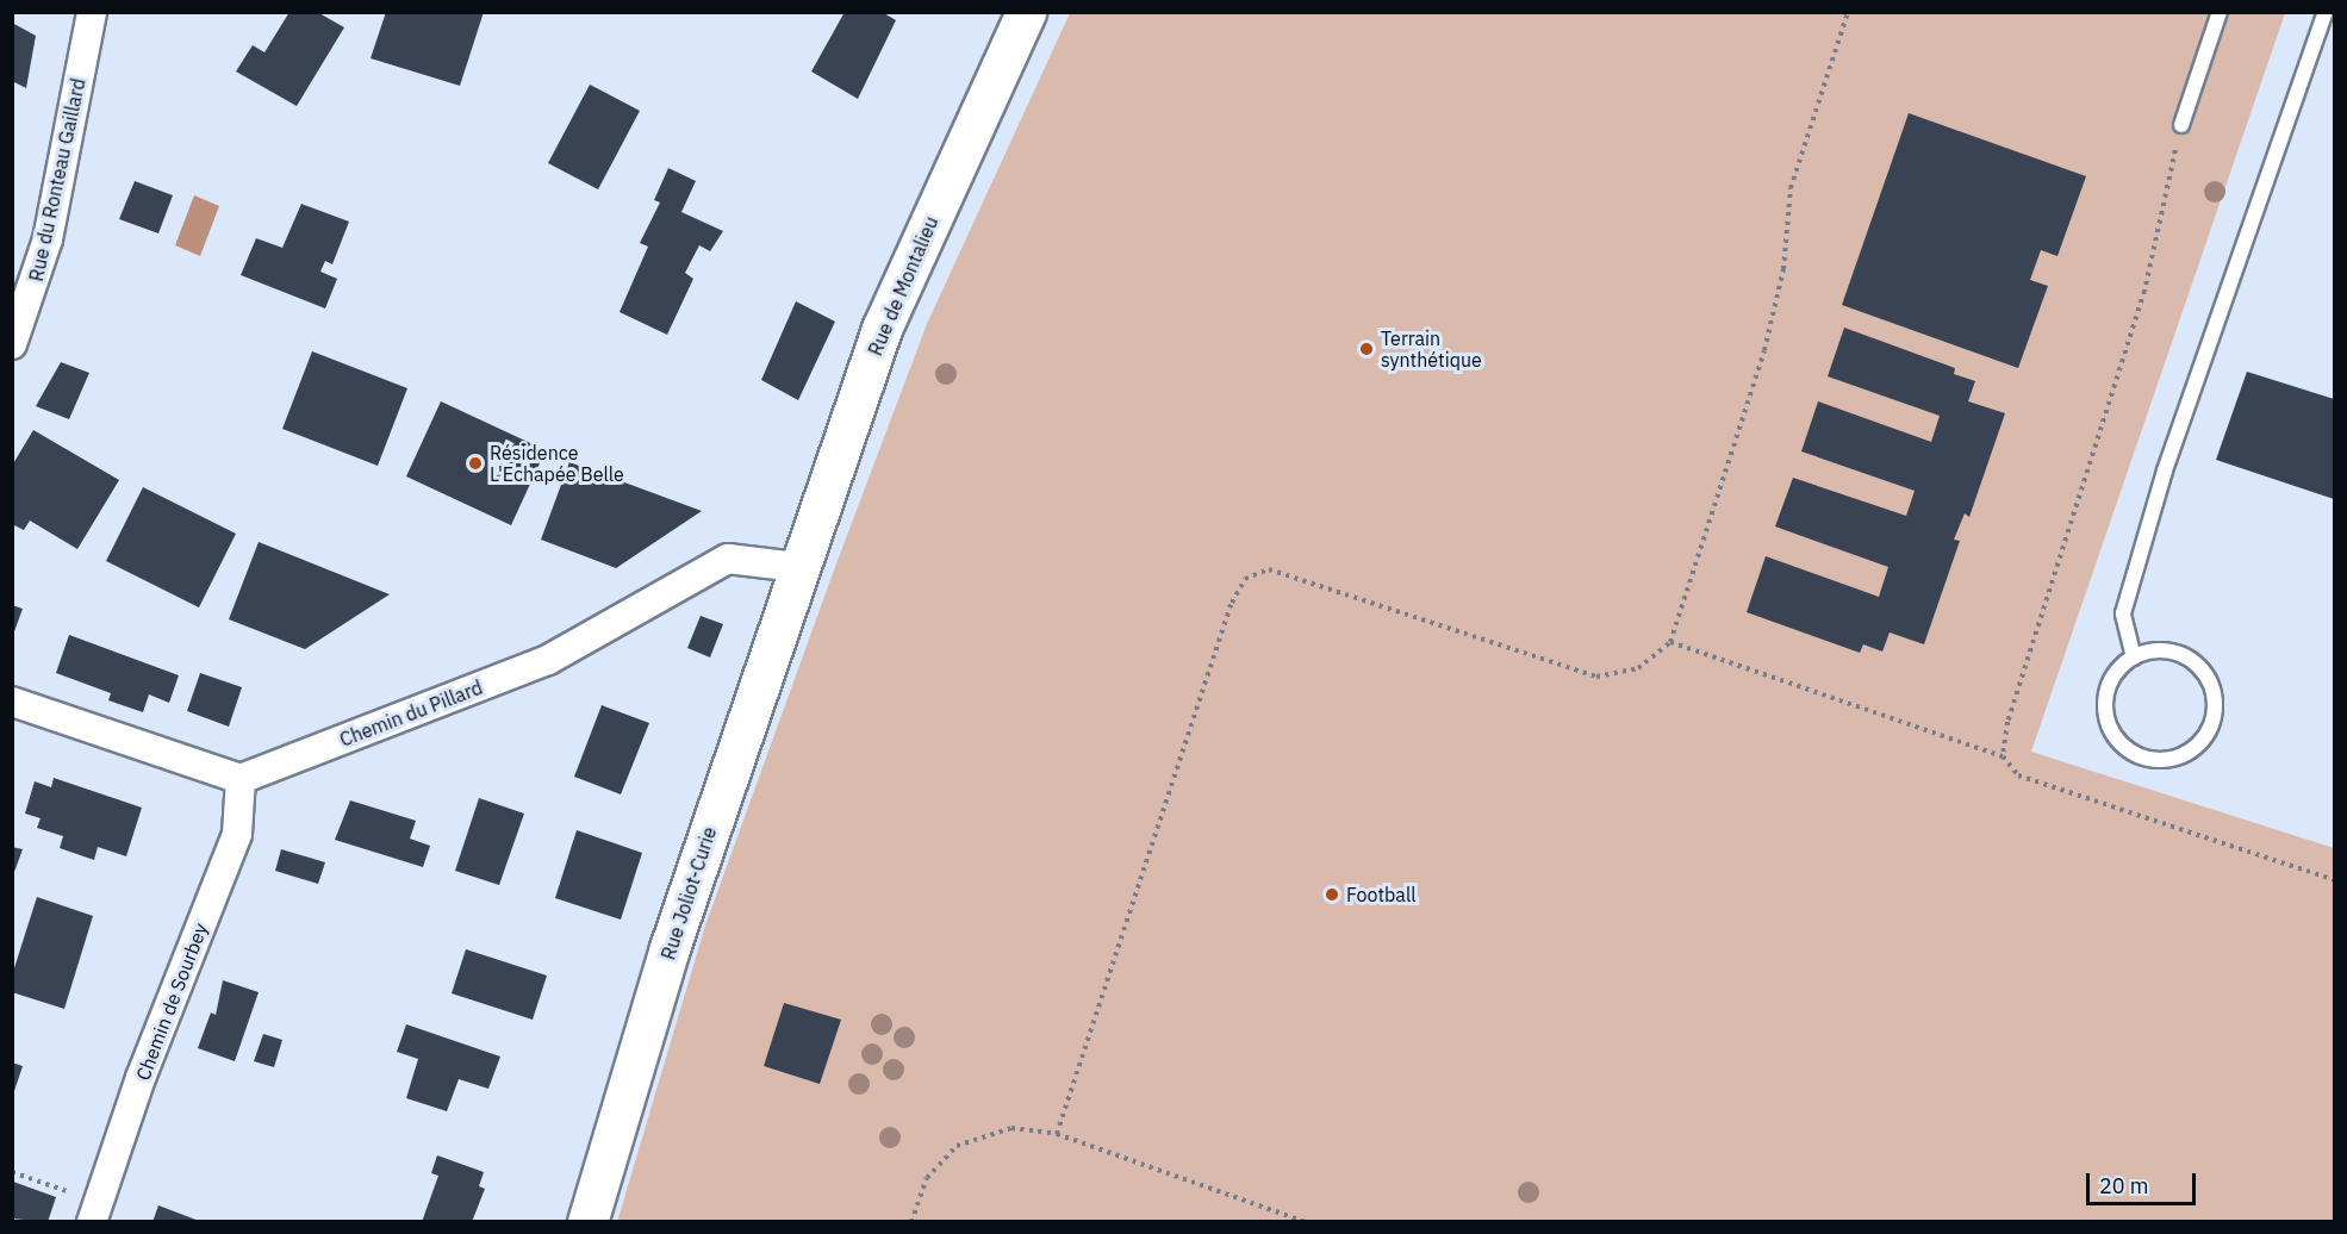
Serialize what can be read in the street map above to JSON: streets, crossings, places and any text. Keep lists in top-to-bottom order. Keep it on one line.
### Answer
{"streets":{"street":["Rue du Ronteau Gaillard","Rue de Montalieu","Chemin du Pillard","Rue Joliot-Curie","Chemin de Sourbey"]},"crossings":[["Rue de Montalieu","Chemin du Pillard"],["Rue de Montalieu","Rue Joliot-Curie"],["Chemin du Pillard","Rue Joliot-Curie"],["Chemin du Pillard","Chemin de Sourbey"]],"places":["Terrain synthétique","Résidence L'Echapée Belle","Football"],"scale_bar":"20 m"}
